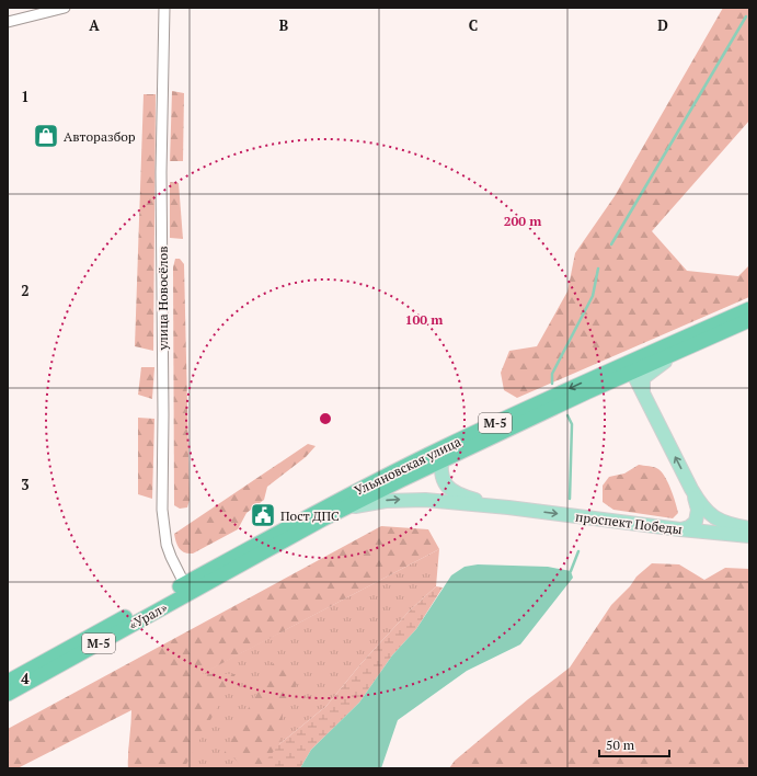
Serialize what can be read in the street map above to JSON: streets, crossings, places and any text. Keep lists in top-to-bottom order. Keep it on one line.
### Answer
{"streets":{"highway":["М-5","Ульяновская улица","«Урал»"],"main road":["проспект Победы"],"street":["улица Новосёлов"]},"crossings":[["улица Новосёлов","«Урал»"],["Ульяновская улица","проспект Победы"],["Ульяновская улица","«Урал»"]],"one_way":["проспект Победы"],"places":{"shop":["Авторазбор"],"public building":["Пост ДПС"]},"scale_bar":"50 m","grid":{"columns":["A","B","C","D"],"rows":["1","2","3","4"]},"rings":["200 m","100 m"]}
